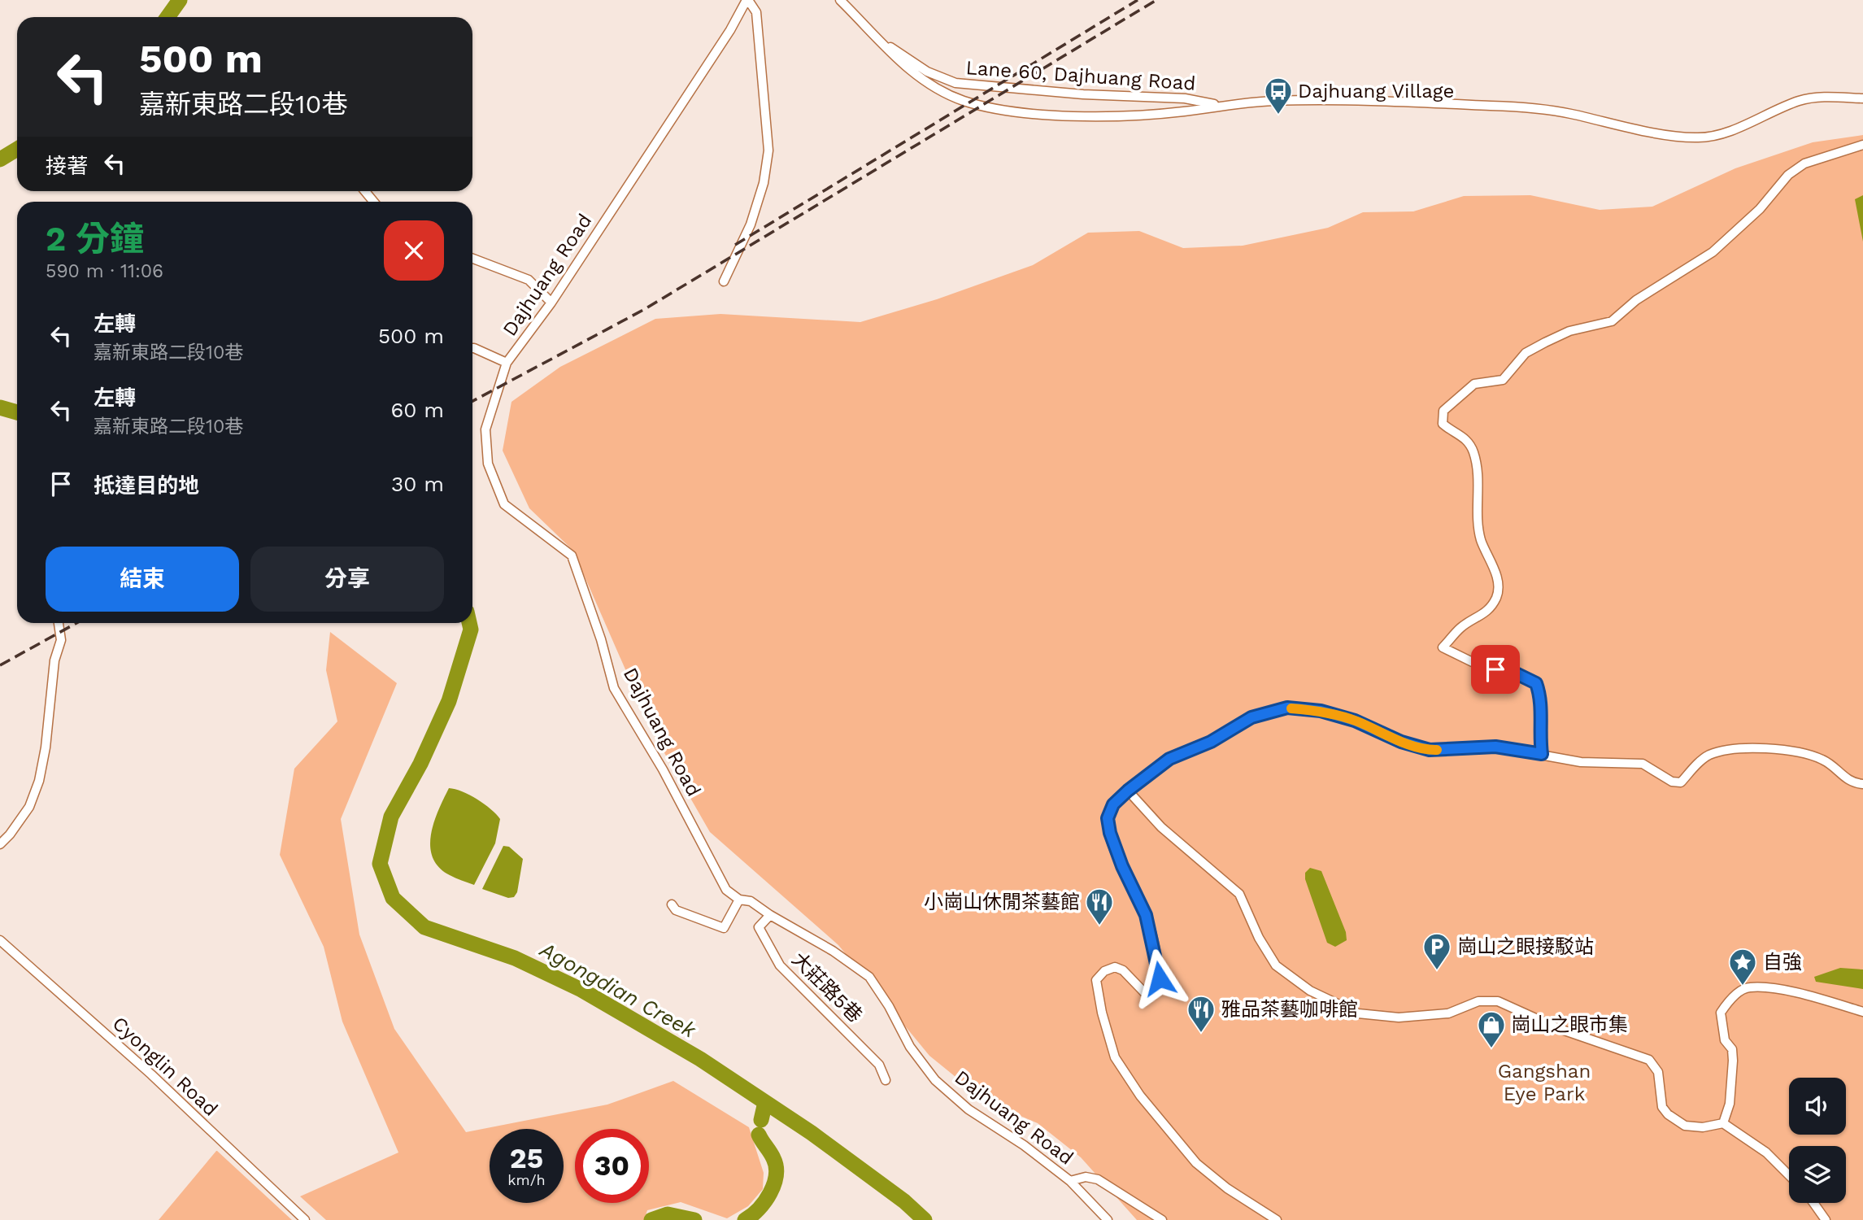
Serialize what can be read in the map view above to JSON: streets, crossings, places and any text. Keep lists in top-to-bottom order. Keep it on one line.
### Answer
{"streets":{"street":["Lane 60, Dajhuang Road","Dajhuang Road","大莊路5巷","Cyonglin Road"]},"crossings":[["Dajhuang Road","大莊路5巷"]],"water":["Agongdian Creek"],"parks":["Gangshan Eye Park"],"places":{"bus stop":["Dajhuang Village"],"restaurant":["小崗山休閒茶藝館","雅品茶藝咖啡館"],"parking":["崗山之眼接駁站"],"place":["自強"],"shop":["崗山之眼市集"]},"page":{"turn":["500 m","嘉新東路二段10巷"],"then":"接著","heading":["2 分鐘","590 m · 11:06"],"list":[{"name":"左轉","note":"嘉新東路二段10巷","value":"500 m"},{"name":"左轉","note":"嘉新東路二段10巷","value":"60 m"},{"name":"抵達目的地","value":"30 m"}],"buttons":["結束","分享"],"speed":"25 km/h","limit":"30"}}
